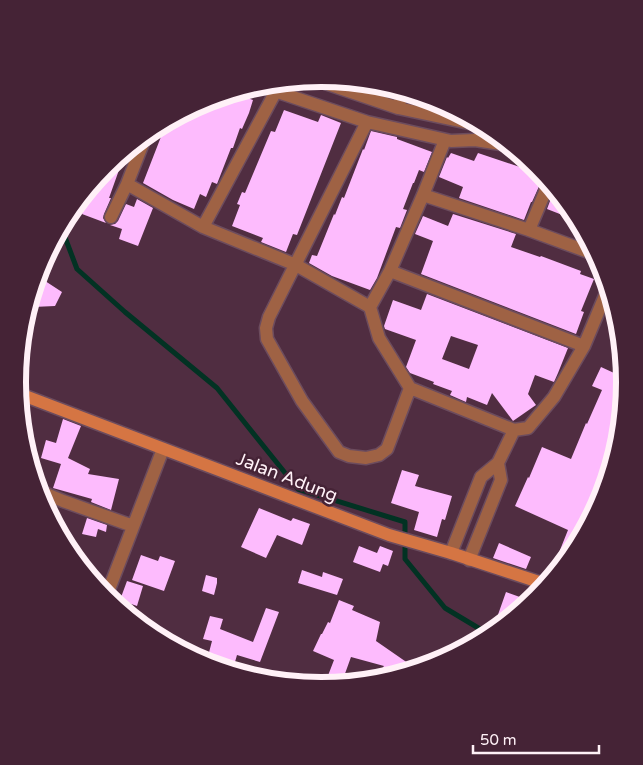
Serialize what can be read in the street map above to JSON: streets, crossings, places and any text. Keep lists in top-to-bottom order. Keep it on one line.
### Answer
{"streets":{"main road":["Jalan Adung"]},"scale_bar":"50 m"}
